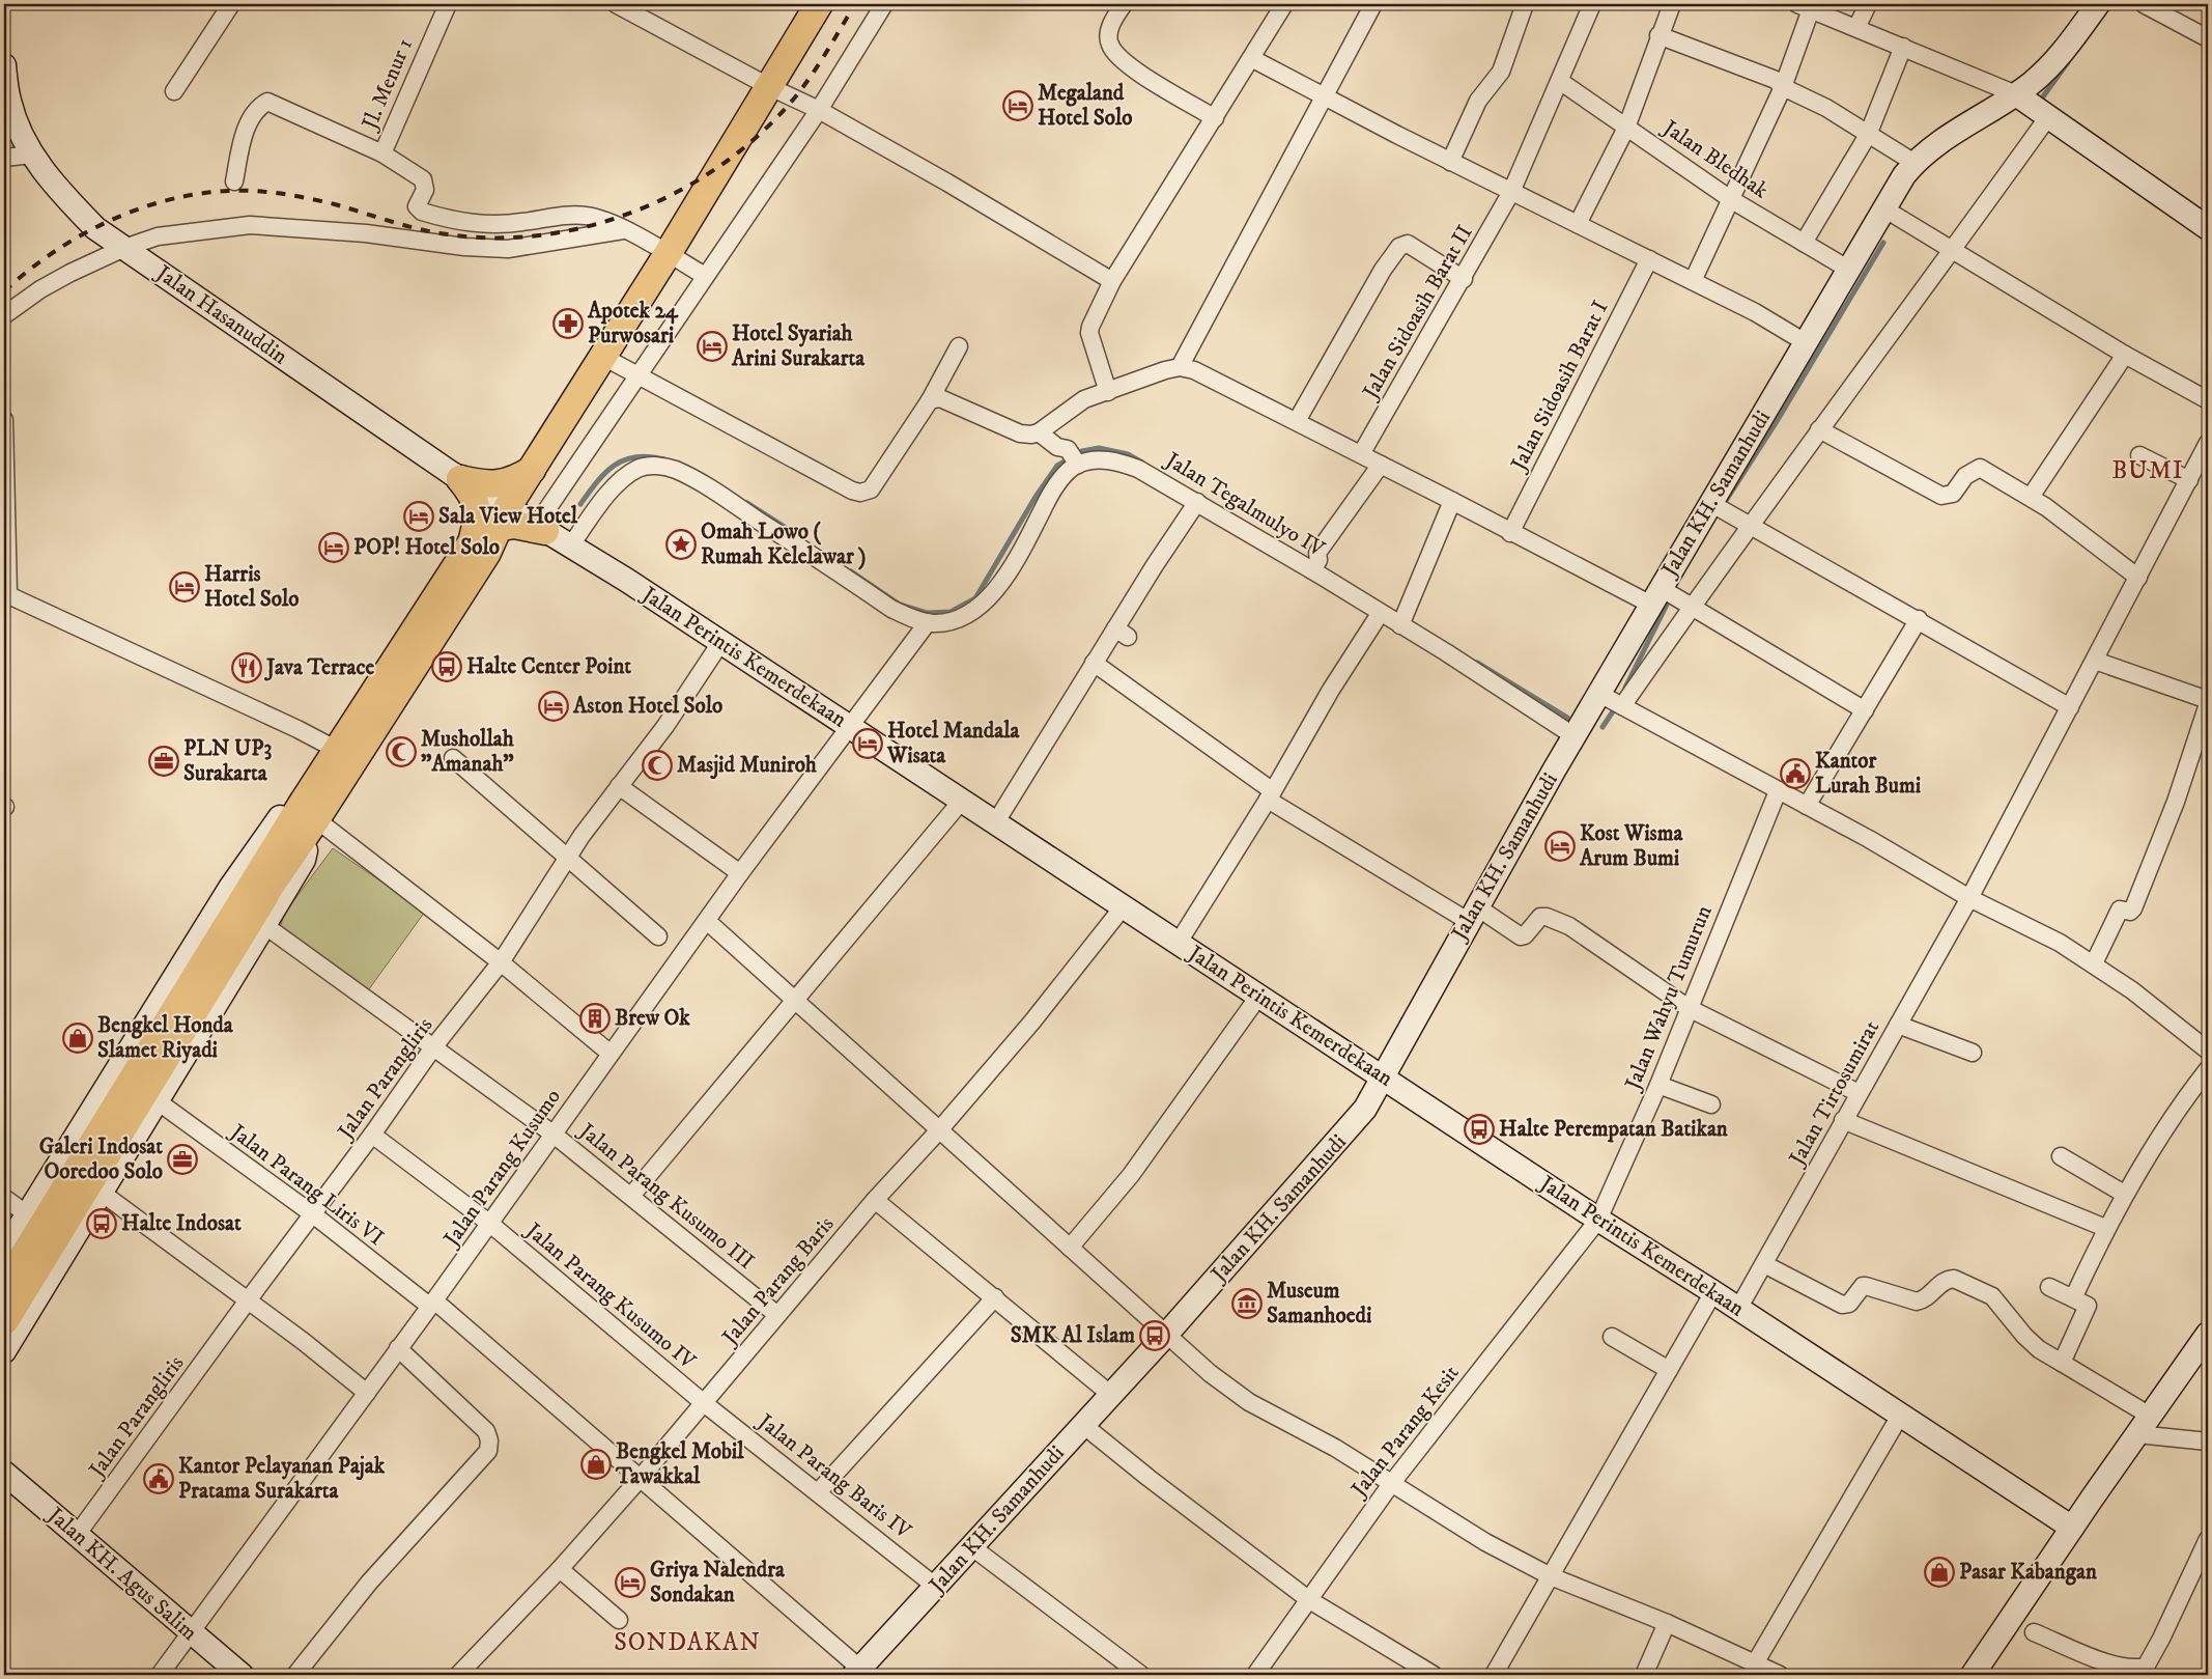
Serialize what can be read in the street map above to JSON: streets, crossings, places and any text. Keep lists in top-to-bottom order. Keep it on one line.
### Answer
{"streets":{"main road":["Jalan Hasanuddin","Jalan KH. Samanhudi","Jalan Perintis Kemerdekaan","Jalan KH. Agus Salim"],"street":["Jl. Menur 1","Jalan Bledhak","Jalan Sidoasih Barat II","Jalan Sidoasih Barat I","Jalan Tegalmulyo IV","Jalan Wahyu Tumurun","Jalan Parangliris","Jalan Tirtosumirat","Jalan Parang Kusumo","Jalan Parang Liris VI","Jalan Parang Kusumo III","Jalan Parang Baris","Jalan Parang Kusumo IV","Jalan Parang Kesit","Jalan Parang Baris IV"]},"crossings":[["Jalan Bledhak","Jalan Sidoasih Barat II"],["Jalan Bledhak","Jalan KH. Samanhudi"],["Jalan KH. Samanhudi","Jalan Tegalmulyo IV"],["Jalan KH. Samanhudi","Jalan Perintis Kemerdekaan"],["Jalan KH. Samanhudi","Jalan Parang Liris VI"],["Jalan KH. Samanhudi","Jalan Parang Baris IV"],["Jalan Perintis Kemerdekaan","Jalan Wahyu Tumurun"],["Jalan Perintis Kemerdekaan","Jalan Parangliris"],["Jalan Perintis Kemerdekaan","Jalan Tirtosumirat"],["Jalan Perintis Kemerdekaan","Jalan Parang Kusumo"],["Jalan Perintis Kemerdekaan","Jalan Parang Baris"],["Jalan Perintis Kemerdekaan","Jalan Parang Kesit"],["Jalan Wahyu Tumurun","Jalan Parang Kesit"],["Jalan Parangliris","Jalan Parang Liris VI"],["Jalan Parangliris","Jalan Parang Kusumo III"],["Jalan Parangliris","Jalan Parang Kusumo IV"],["Jalan Parangliris","Jalan KH. Agus Salim"],["Jalan Parang Kusumo","Jalan Parang Liris VI"],["Jalan Parang Kusumo","Jalan Parang Kusumo III"],["Jalan Parang Kusumo","Jalan Parang Kusumo IV"],["Jalan Parang Kusumo","Jalan KH. Agus Salim"],["Jalan Parang Liris VI","Jalan Parang Baris"],["Jalan Parang Kusumo III","Jalan Parang Baris"],["Jalan Parang Baris","Jalan Parang Kusumo IV"],["Jalan Parang Baris","Jalan Parang Baris IV"],["Jalan Parang Kusumo IV","Jalan Parang Baris IV"]],"districts":["BUMI","SONDAKAN"],"places":{"hotel":["Megaland Hotel Solo","Hotel Syariah Arini Surakarta","Sala View Hotel","POP! Hotel Solo","Harris Hotel Solo","Aston Hotel Solo","Hotel Mandala Wisata","Kost Wisma Arum Bumi","Griya Nalendra Sondakan"],"pharmacy":["Apotek 24 Purwosari"],"place":["Omah Lowo ( Rumah Kelelawar )"],"bus stop":["Halte Center Point","Halte Perempatan Batikan","Halte Indosat","SMK Al Islam"],"restaurant":["Java Terrace"],"mosque":["Mushollah \"Amanah\"","Masjid Muniroh"],"office":["PLN UP3 Surakarta","Galeri Indosat Ooredoo Solo"],"public building":["Kantor Lurah Bumi","Kantor Pelayanan Pajak Pratama Surakarta"],"building":["Brew Ok"],"shop":["Bengkel Honda Slamet Riyadi","Bengkel Mobil Tawakkal","Pasar Kabangan"],"museum":["Museum Samanhoedi"]}}
